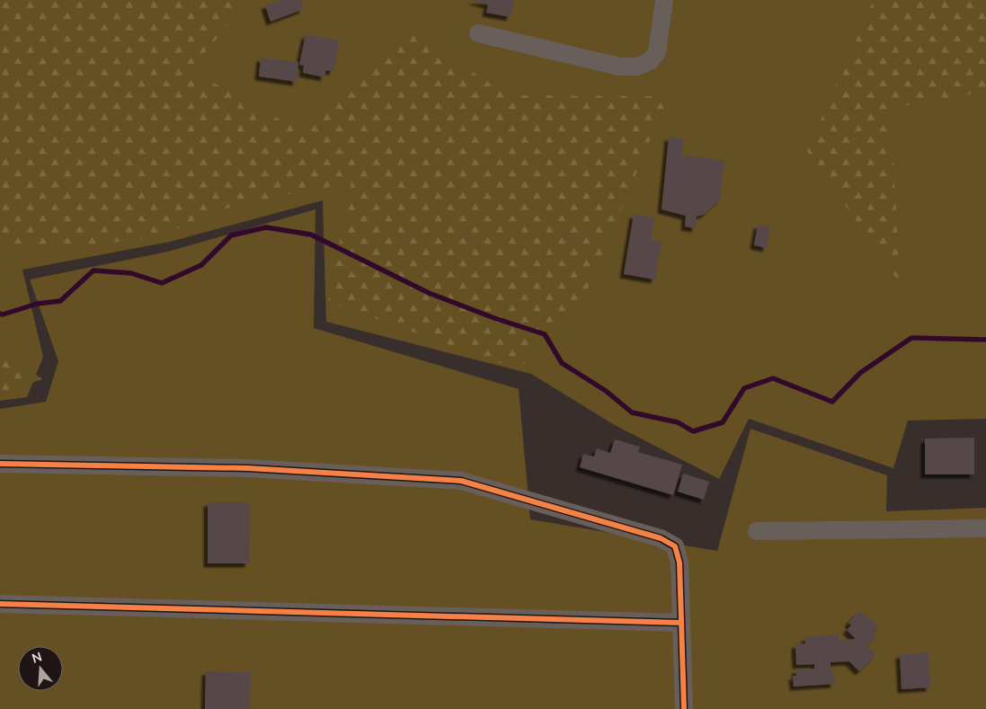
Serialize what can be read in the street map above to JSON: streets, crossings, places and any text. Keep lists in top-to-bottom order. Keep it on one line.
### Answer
{"north":"top"}
